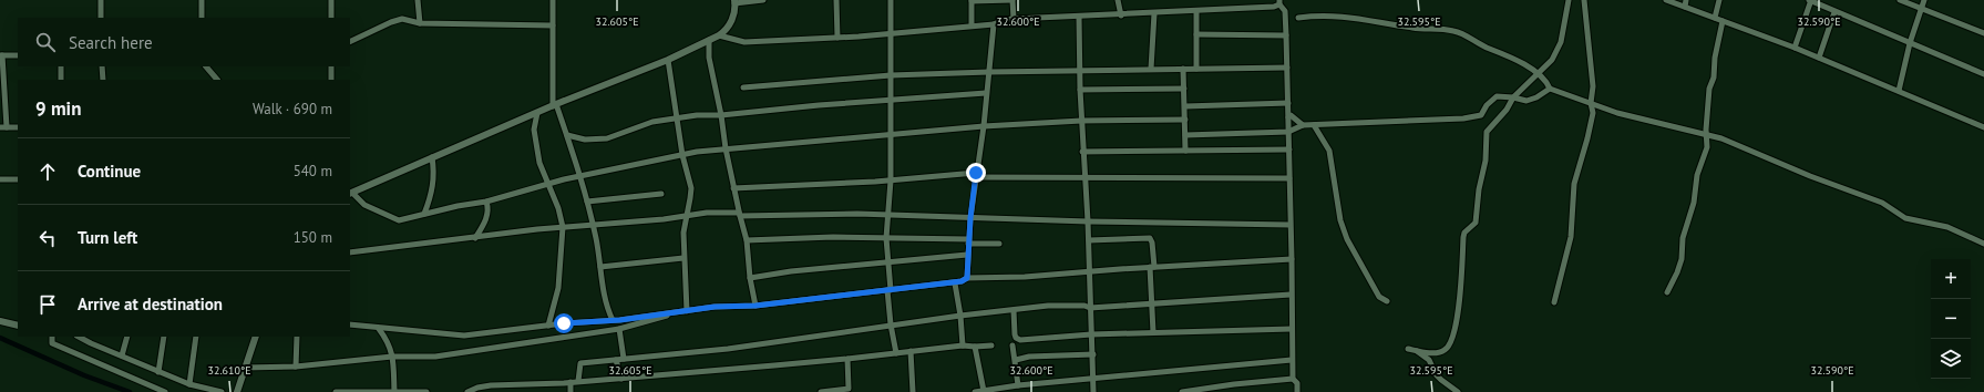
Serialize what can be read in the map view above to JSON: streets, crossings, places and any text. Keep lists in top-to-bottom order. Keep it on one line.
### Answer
{"page":{"search":"Search here","heading":["9 min","Walk · 690 m"],"list":[["Continue","540 m"],["Turn left","150 m"],"Arrive at destination"],"map_buttons":["+","−"]},"coordinates":["32.605°E","32.600°E","32.595°E","32.590°E","32.610°E"]}
